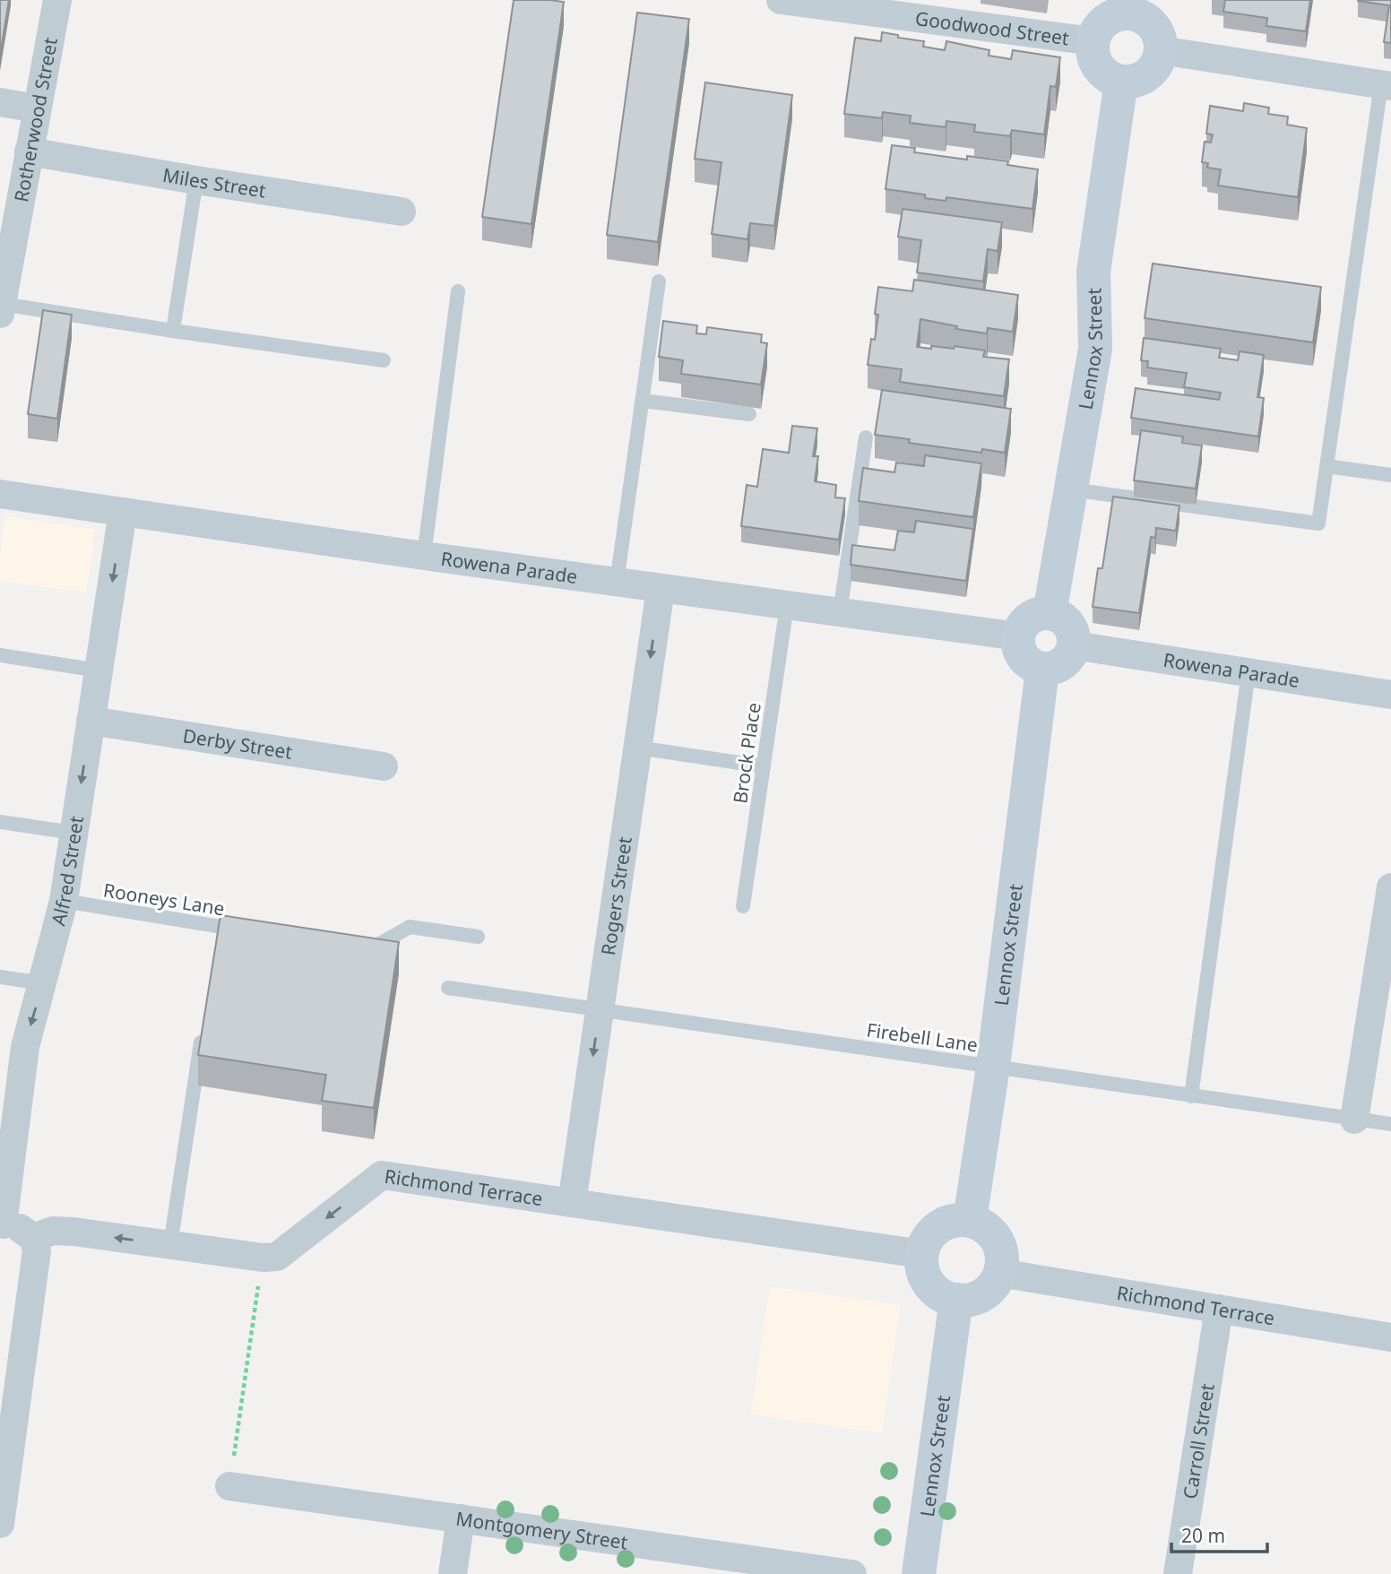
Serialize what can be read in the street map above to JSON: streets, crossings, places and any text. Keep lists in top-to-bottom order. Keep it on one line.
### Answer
{"streets":{"street":["Goodwood Street","Rotherwood Street","Miles Street","Lennox Street","Rowena Parade","Derby Street","Alfred Street","Rogers Street","Richmond Terrace","Carroll Street","Montgomery Street"],"lane":["Brock Place","Rooneys Lane","Firebell Lane"]},"crossings":[["Goodwood Street","Lennox Street"],["Rotherwood Street","Miles Street"],["Lennox Street","Rowena Parade"],["Lennox Street","Firebell Lane"],["Lennox Street","Richmond Terrace"],["Rowena Parade","Brock Place"],["Rowena Parade","Alfred Street"],["Rowena Parade","Rogers Street"],["Derby Street","Alfred Street"],["Alfred Street","Rooneys Lane"],["Rogers Street","Firebell Lane"],["Rogers Street","Richmond Terrace"],["Richmond Terrace","Carroll Street"]],"one_way":["Alfred Street","Rogers Street"],"scale_bar":"20 m"}
